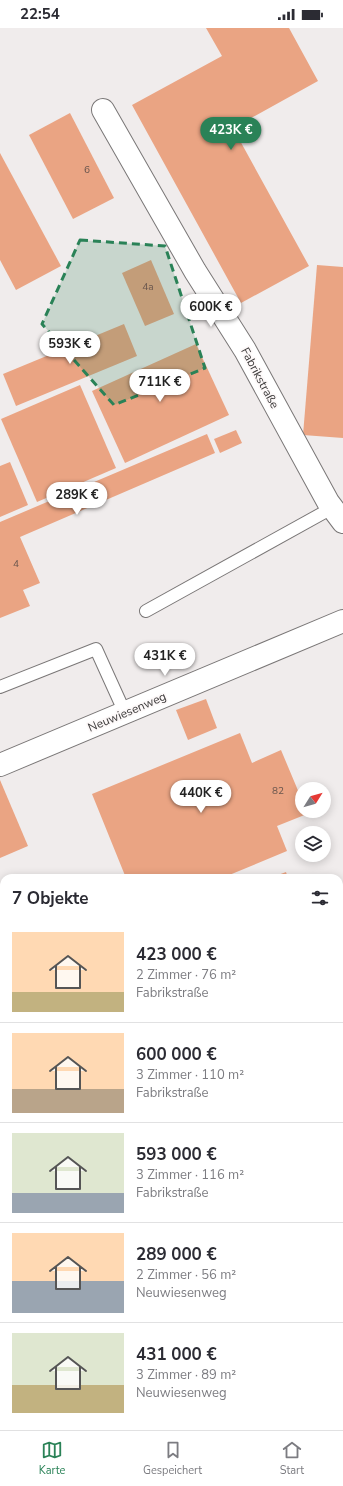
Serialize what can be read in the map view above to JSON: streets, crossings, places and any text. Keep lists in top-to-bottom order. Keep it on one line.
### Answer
{"streets":{"street":["Fabrikstraße","Neuwiesenweg"]},"house_numbers":["6","4a","4","82"],"north":"top right","page":{"status":"22:54","price":["423K €","600K €","593K €","711K €","289K €","431K €","440K €"],"heading":"7 Objekte","list":[{"name":"423 000 €","note":"2 Zimmer · 76 m² · Fabrikstraße"},{"name":"600 000 €","note":"3 Zimmer · 110 m² · Fabrikstraße"},{"name":"593 000 €","note":"3 Zimmer · 116 m² · Fabrikstraße"},{"name":"289 000 €","note":"2 Zimmer · 56 m² · Neuwiesenweg"},{"name":"431 000 €","note":"3 Zimmer · 89 m² · Neuwiesenweg"}],"tabs":["Karte","Gespeichert","Start"]}}
